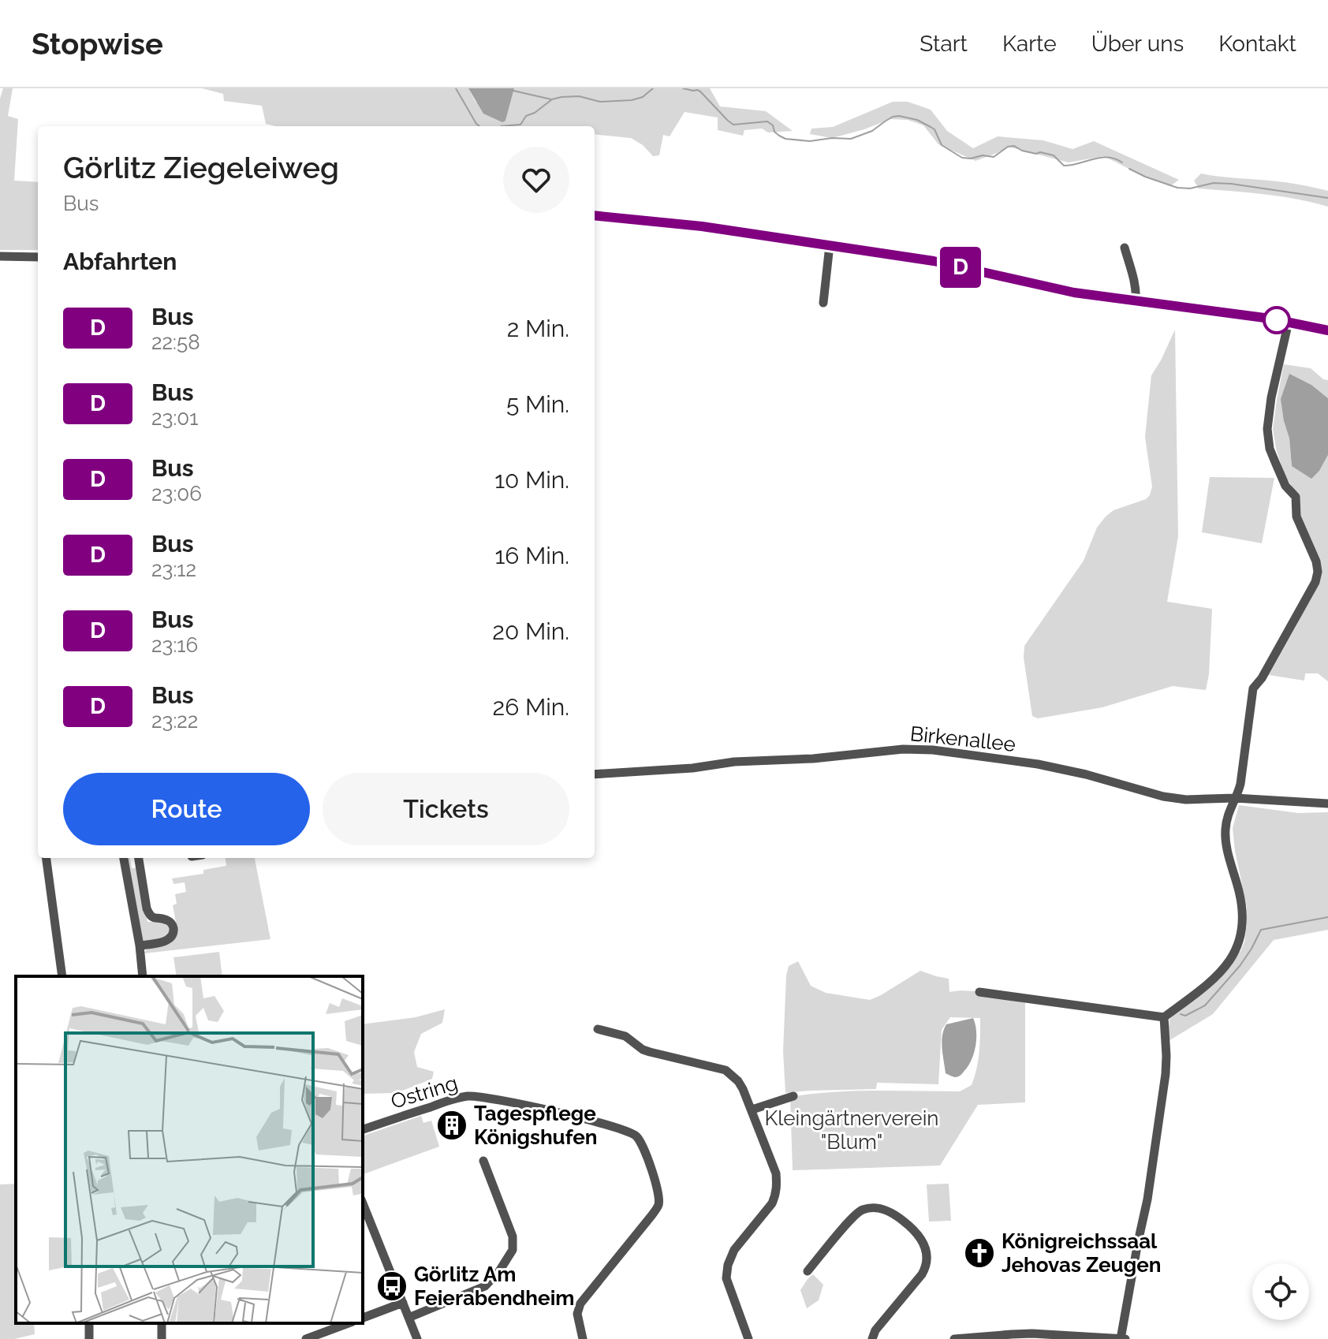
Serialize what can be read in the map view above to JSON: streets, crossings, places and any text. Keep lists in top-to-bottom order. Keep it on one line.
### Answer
{"streets":{"street":["Birkenallee","Ostring"]},"parks":["Kleingärtnerverein \"Blum\""],"places":{"building":["Tagespflege Königshufen"],"church":["Königreichssaal Jehovas Zeugen"],"bus stop":["Görlitz Am Feierabendheim"]},"lines":["bus line D"],"page":{"header":"Stopwise","nav":["Start","Karte","Über uns","Kontakt"],"on_map":"D","heading":[["Görlitz Ziegeleiweg","Bus"],"Abfahrten"],"list":[{"mark":"D","name":"Bus","note":"22:58","value":"2 Min."},{"mark":"D","name":"Bus","note":"23:01","value":"5 Min."},{"mark":"D","name":"Bus","note":"23:06","value":"10 Min."},{"mark":"D","name":"Bus","note":"23:12","value":"16 Min."},{"mark":"D","name":"Bus","note":"23:16","value":"20 Min."},{"mark":"D","name":"Bus","note":"23:22","value":"26 Min."}],"buttons":["Route","Tickets"]}}
